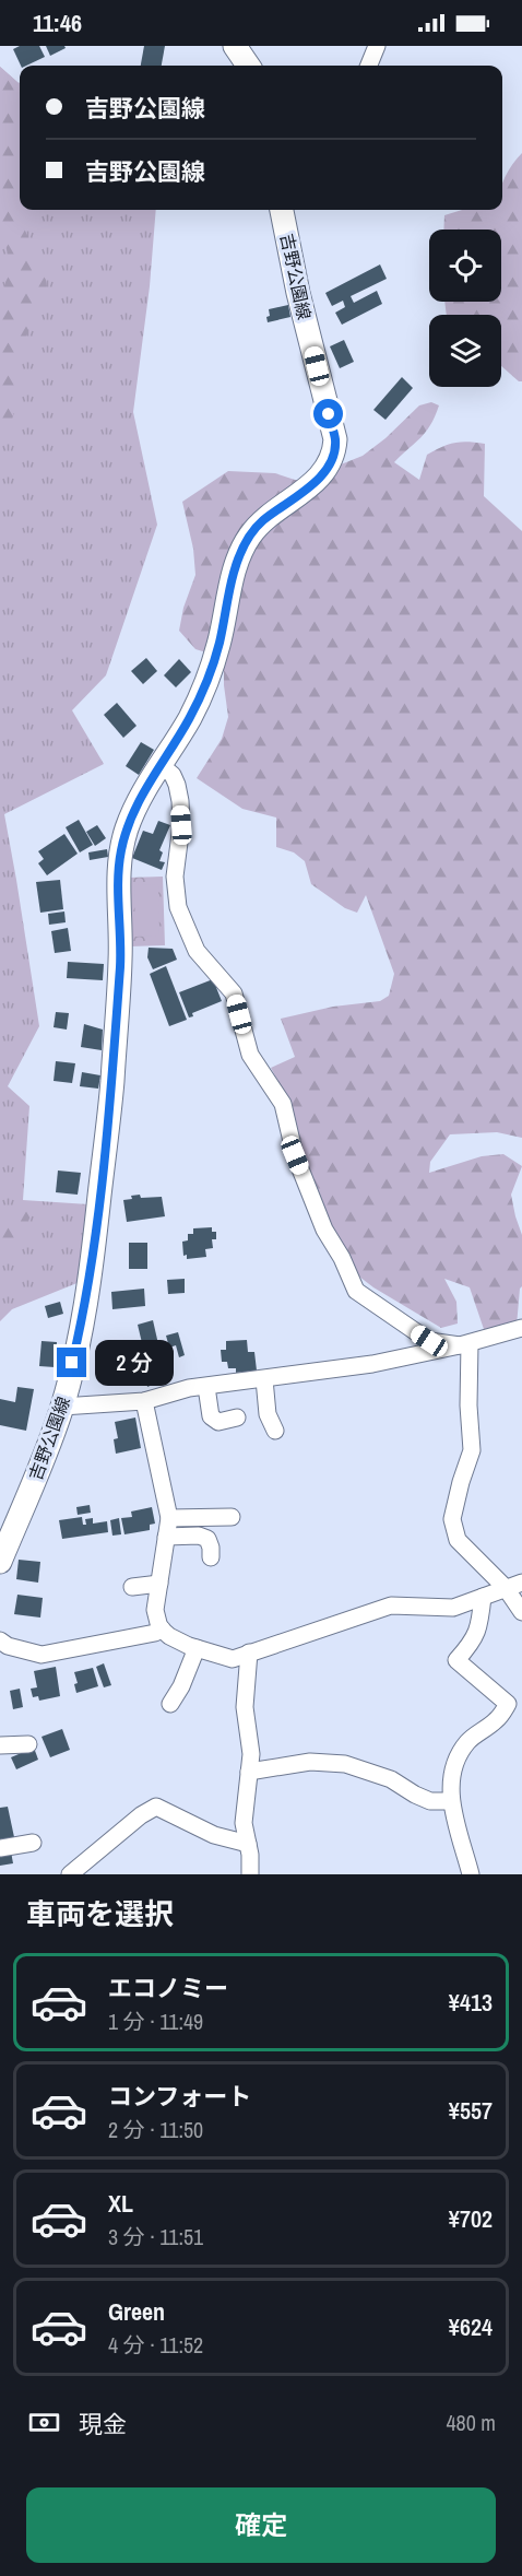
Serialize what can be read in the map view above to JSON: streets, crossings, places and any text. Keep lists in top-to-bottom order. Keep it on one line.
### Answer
{"streets":{"main road":["吉野公園線"]},"page":{"status":"11:46","banner":["吉野公園線","吉野公園線"],"bubble":"2 分","heading":"車両を選択","list":[{"name":"エコノミー","note":"1 分 · 11:49","value":"¥413"},{"name":"コンフォート","note":"2 分 · 11:50","value":"¥557"},{"name":"XL","note":"3 分 · 11:51","value":"¥702"},{"name":"Green","note":"4 分 · 11:52","value":"¥624"}],"pay":["現金","480 m"],"buttons":"確定"}}
